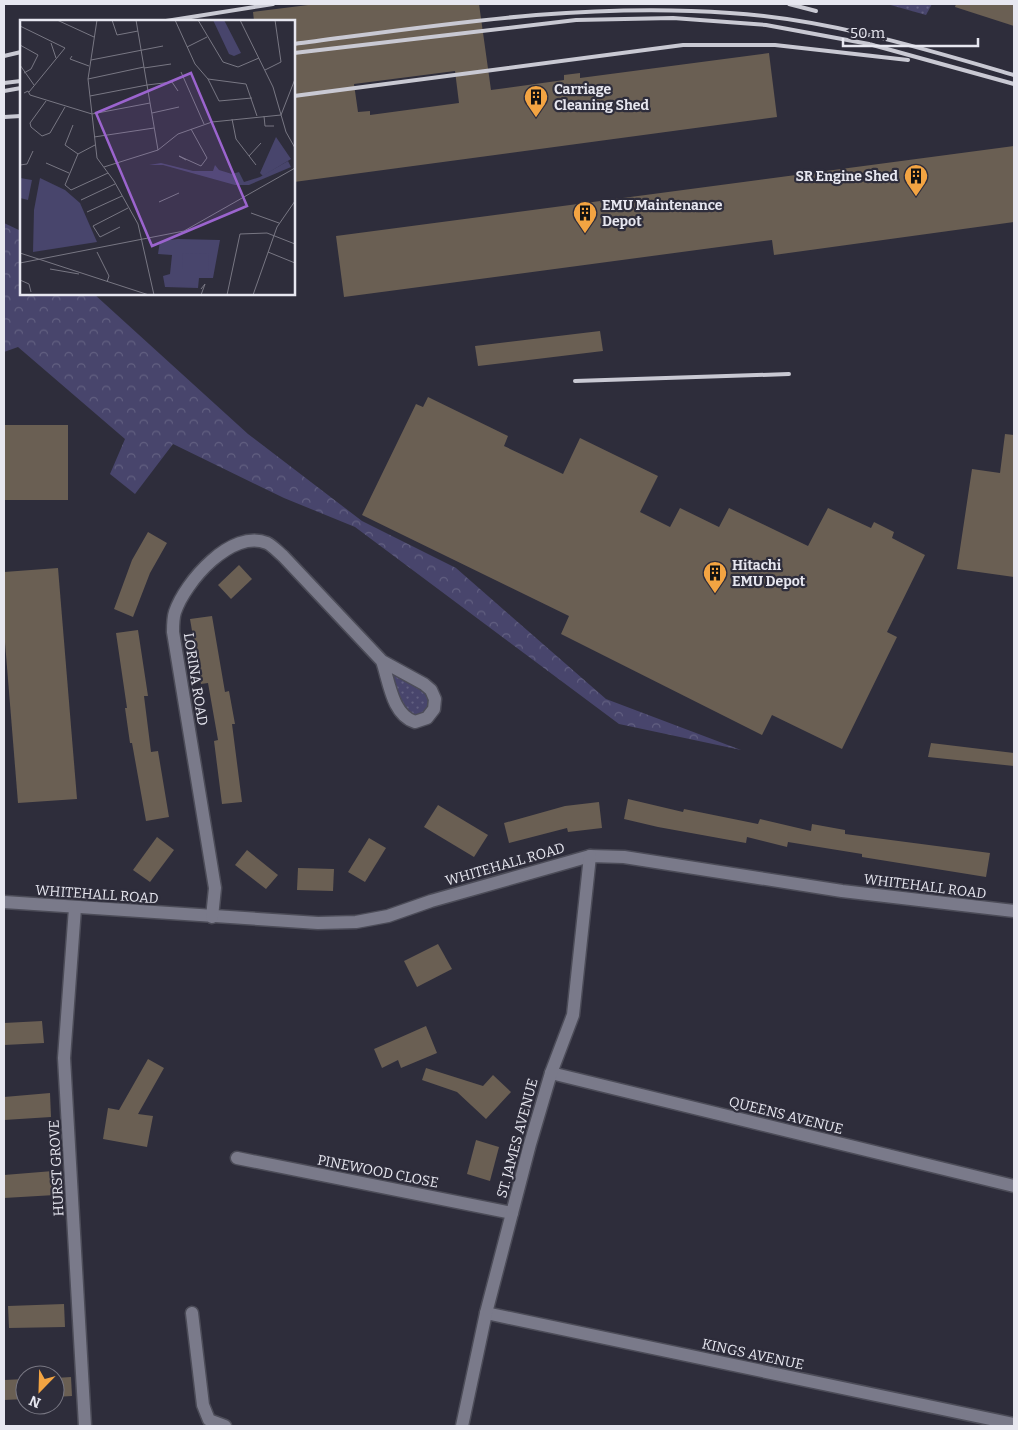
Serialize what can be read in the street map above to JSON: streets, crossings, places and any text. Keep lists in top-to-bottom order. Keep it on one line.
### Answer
{"streets":{"street":["LORINA ROAD","WHITEHALL ROAD","QUEENS AVENUE","ST. JAMES AVENUE","HURST GROVE","PINEWOOD CLOSE","KINGS AVENUE"]},"crossings":[["LORINA ROAD","WHITEHALL ROAD"],["WHITEHALL ROAD","ST. JAMES AVENUE"],["WHITEHALL ROAD","HURST GROVE"],["QUEENS AVENUE","ST. JAMES AVENUE"],["ST. JAMES AVENUE","PINEWOOD CLOSE"],["ST. JAMES AVENUE","KINGS AVENUE"]],"places":{"building":["Carriage Cleaning Shed","SR Engine Shed","EMU Maintenance Depot","Hitachi EMU Depot"]},"scale_bar":"50 m","north":"bottom left"}
